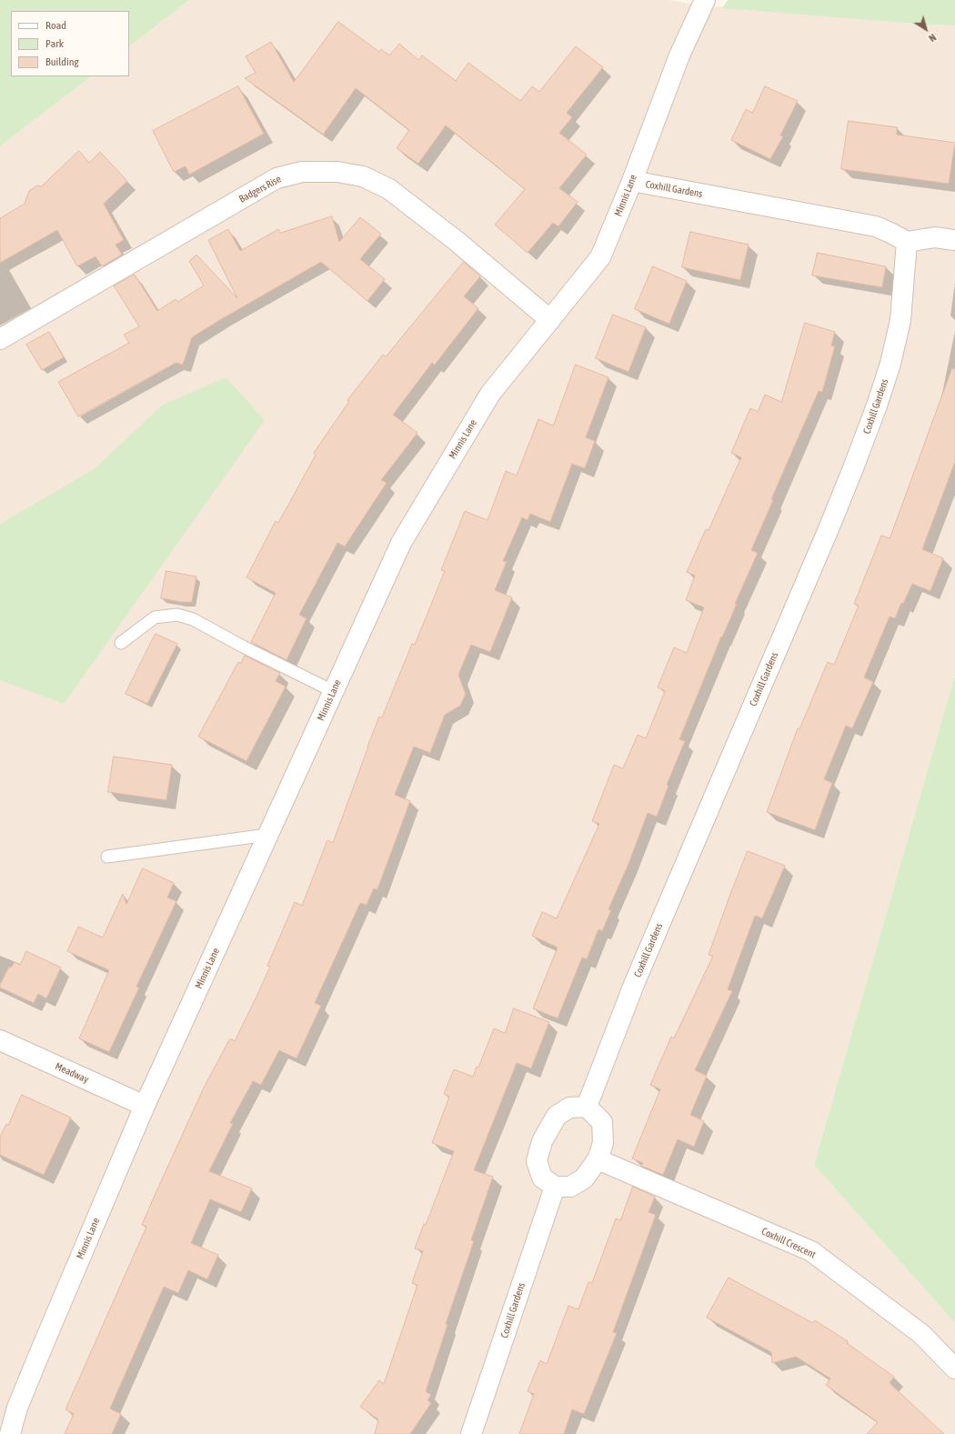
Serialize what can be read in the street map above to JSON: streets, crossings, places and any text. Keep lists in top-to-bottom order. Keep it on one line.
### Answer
{"streets":{"street":["Badgers Rise","Coxhill Gardens","Minnis Lane","Meadway","Coxhill Crescent"]},"crossings":[["Badgers Rise","Minnis Lane"],["Coxhill Gardens","Minnis Lane"],["Coxhill Gardens","Coxhill Crescent"],["Minnis Lane","Meadway"]],"legend":["Road","Park","Building"],"north":"bottom right"}
